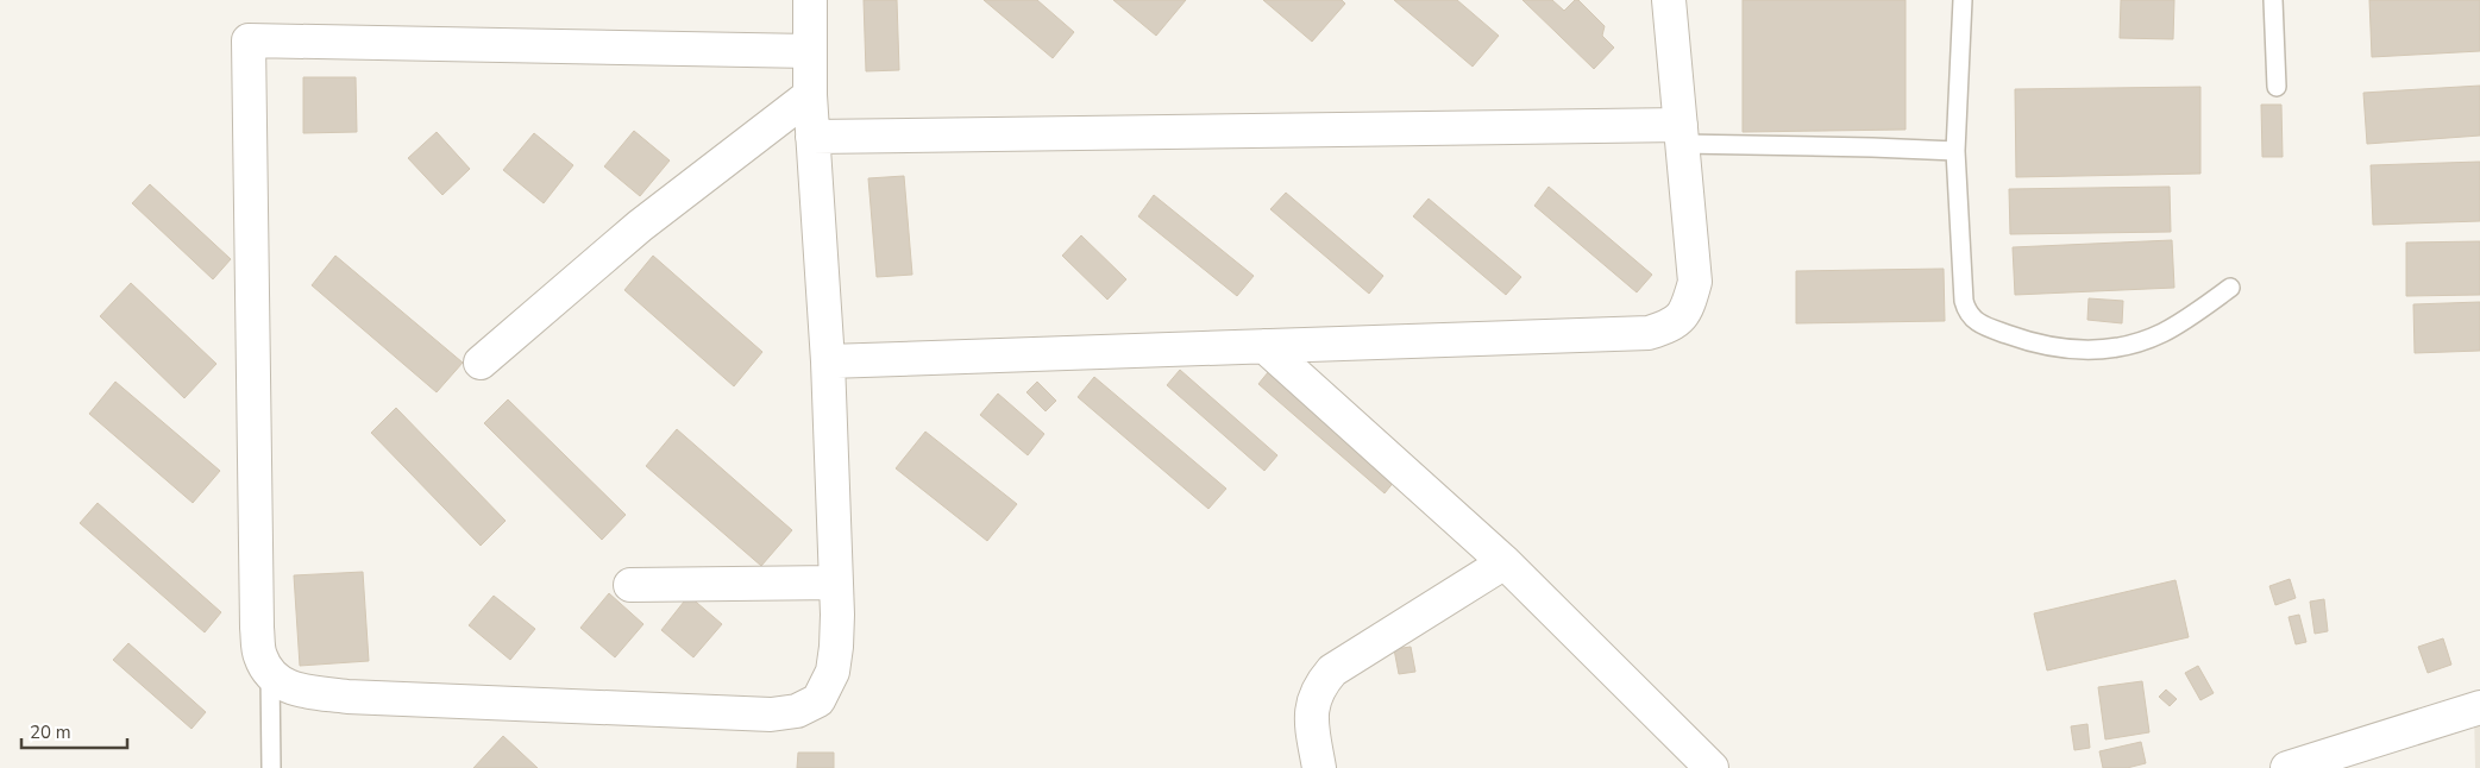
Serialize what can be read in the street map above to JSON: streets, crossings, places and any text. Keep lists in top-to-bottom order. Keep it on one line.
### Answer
{"scale_bar":"20 m"}
